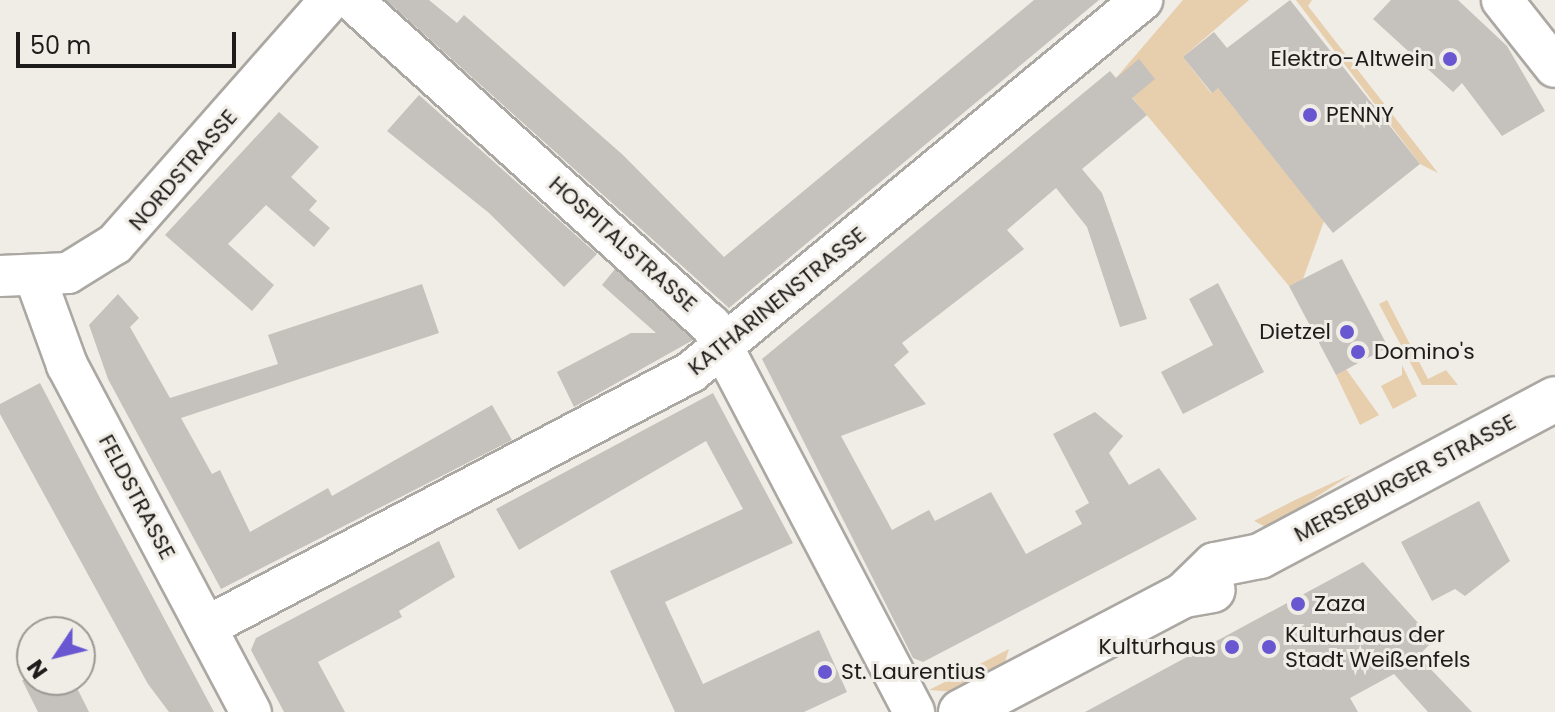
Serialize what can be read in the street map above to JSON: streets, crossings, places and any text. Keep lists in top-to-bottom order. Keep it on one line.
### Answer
{"streets":{"main road":["MERSEBURGER STRASSE"],"street":["NORDSTRASSE","HOSPITALSTRASSE","KATHARINENSTRASSE","FELDSTRASSE"]},"crossings":[["NORDSTRASSE","FELDSTRASSE"],["HOSPITALSTRASSE","KATHARINENSTRASSE"],["KATHARINENSTRASSE","FELDSTRASSE"]],"places":["Elektro-Altwein","PENNY","Dietzel","Domino's","Zaza","Kulturhaus","Kulturhaus der Stadt Weißenfels","St. Laurentius"],"scale_bar":"50 m","north":"bottom left"}
